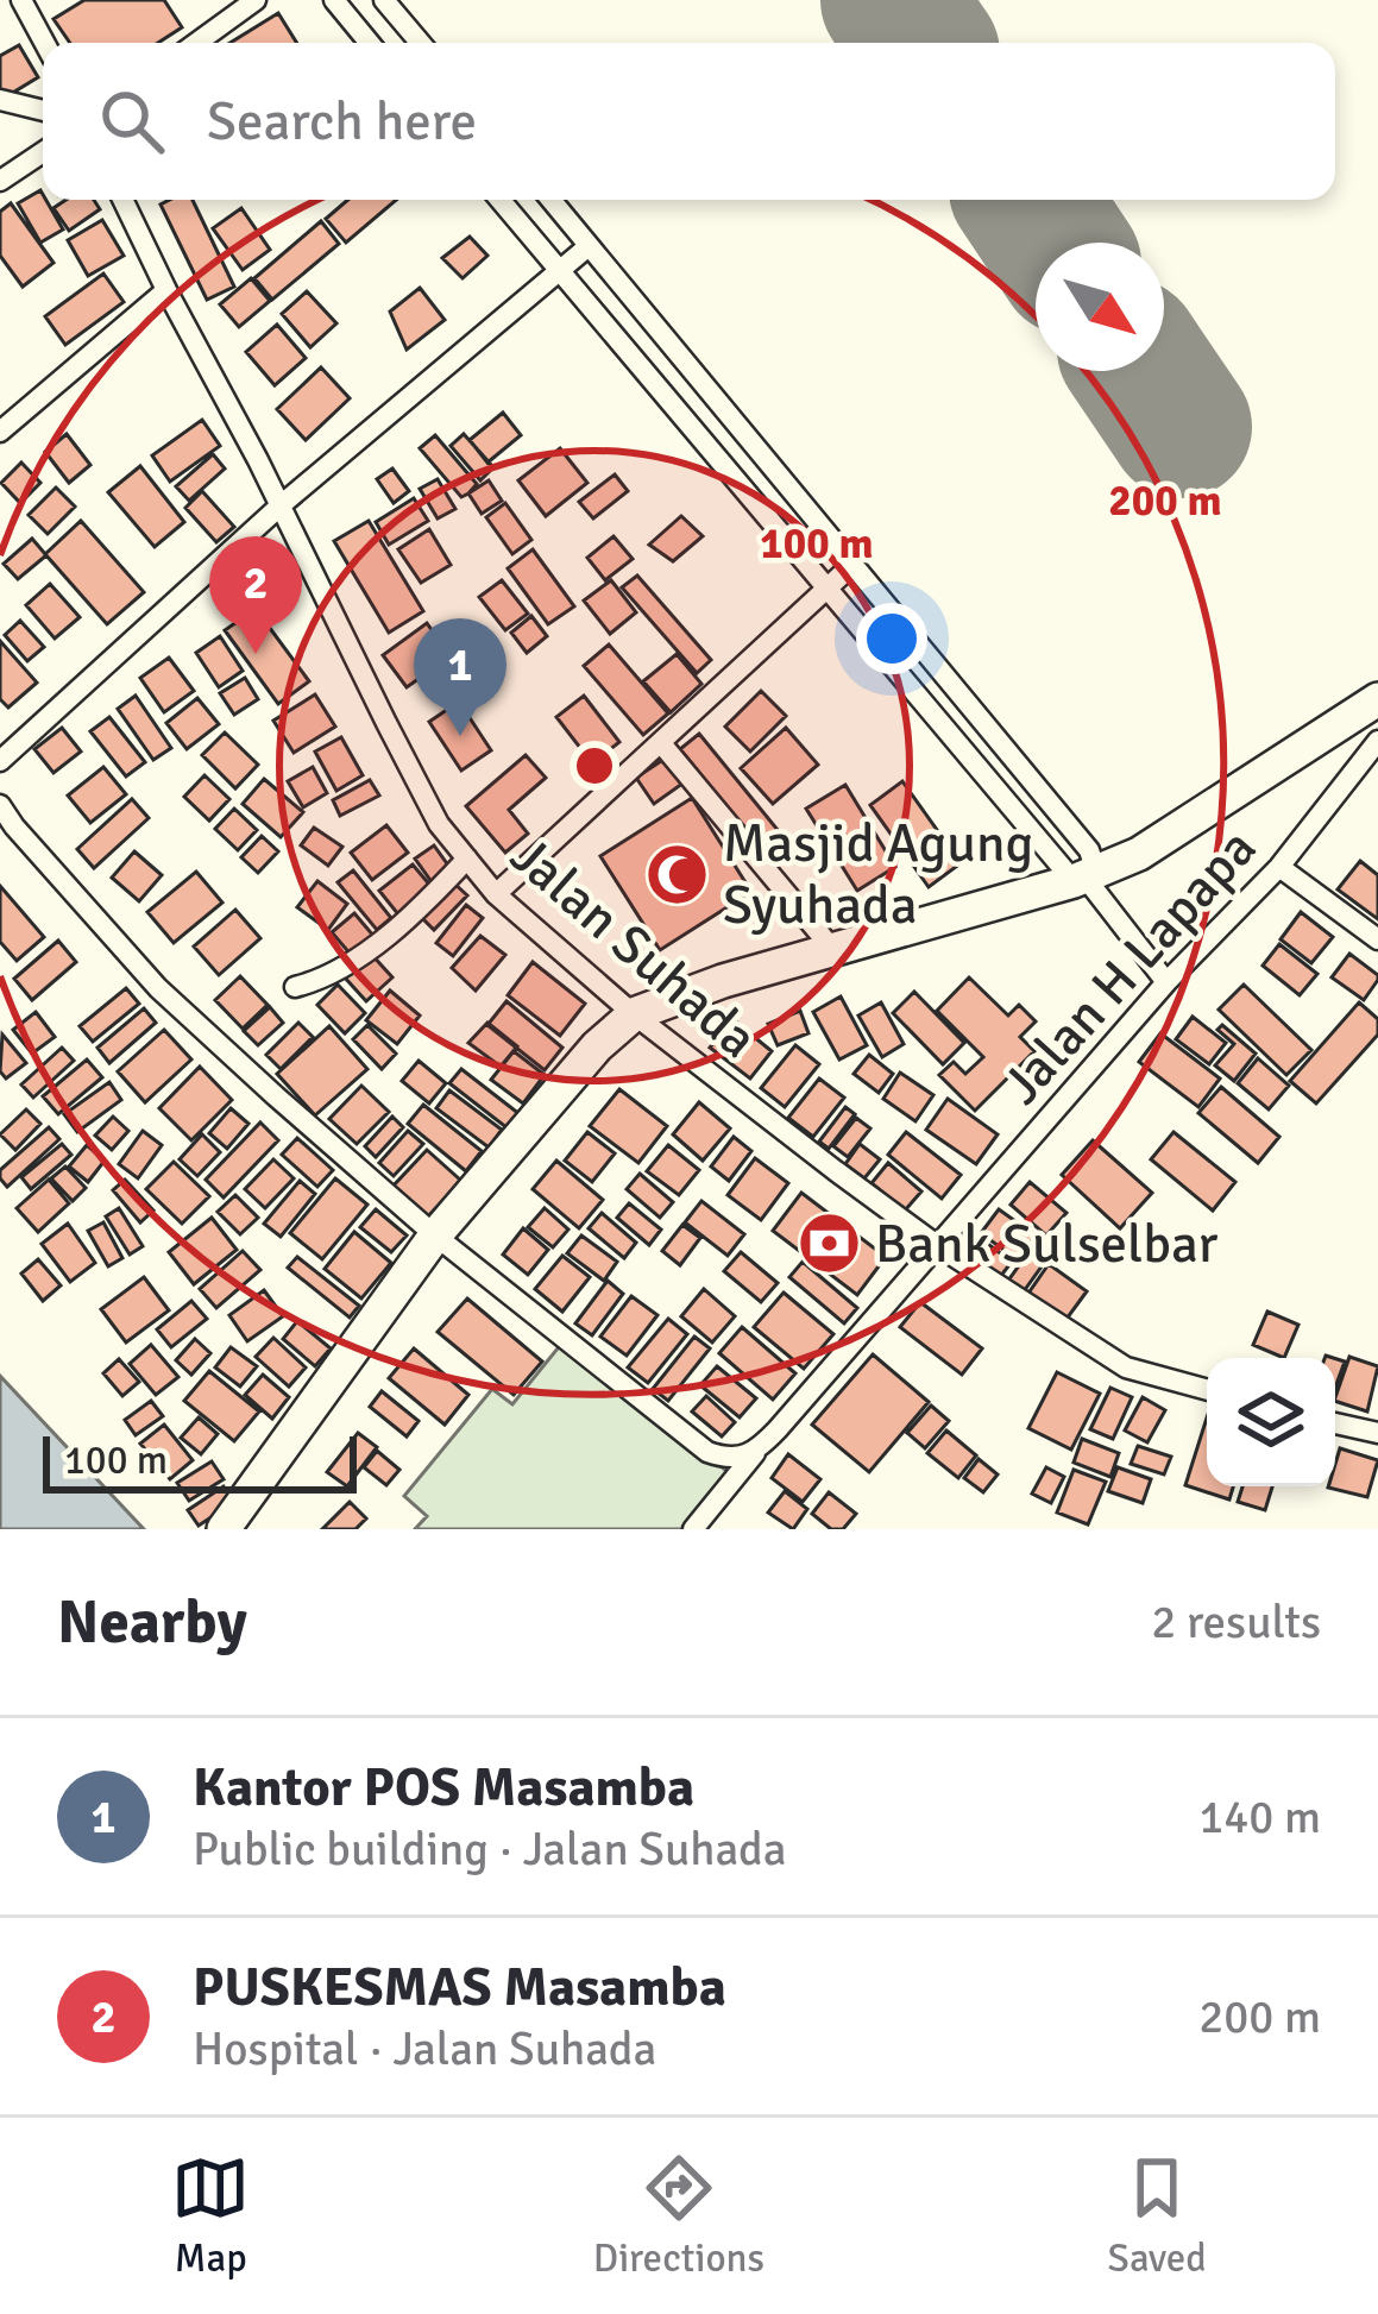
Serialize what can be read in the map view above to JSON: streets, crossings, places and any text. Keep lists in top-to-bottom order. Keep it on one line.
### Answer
{"streets":{"street":["Jalan Suhada","Jalan H Lapapa"]},"crossings":[["Jalan Suhada","Jalan H Lapapa"]],"places":{"mosque":["Masjid Agung Syuhada"],"bank":["Bank Sulselbar"]},"scale_bar":"100 m","north":"bottom right","page":{"search":"Search here","pins":["2","1"],"scale":"100 m","heading":["Nearby","2 results"],"list":[{"mark":"1","name":"Kantor POS Masamba","note":"Public building · Jalan Suhada","value":"140 m"},{"mark":"2","name":"PUSKESMAS Masamba","note":"Hospital · Jalan Suhada","value":"200 m"}],"nav":["Map","Directions","Saved"]},"rings":["200 m","100 m"]}
